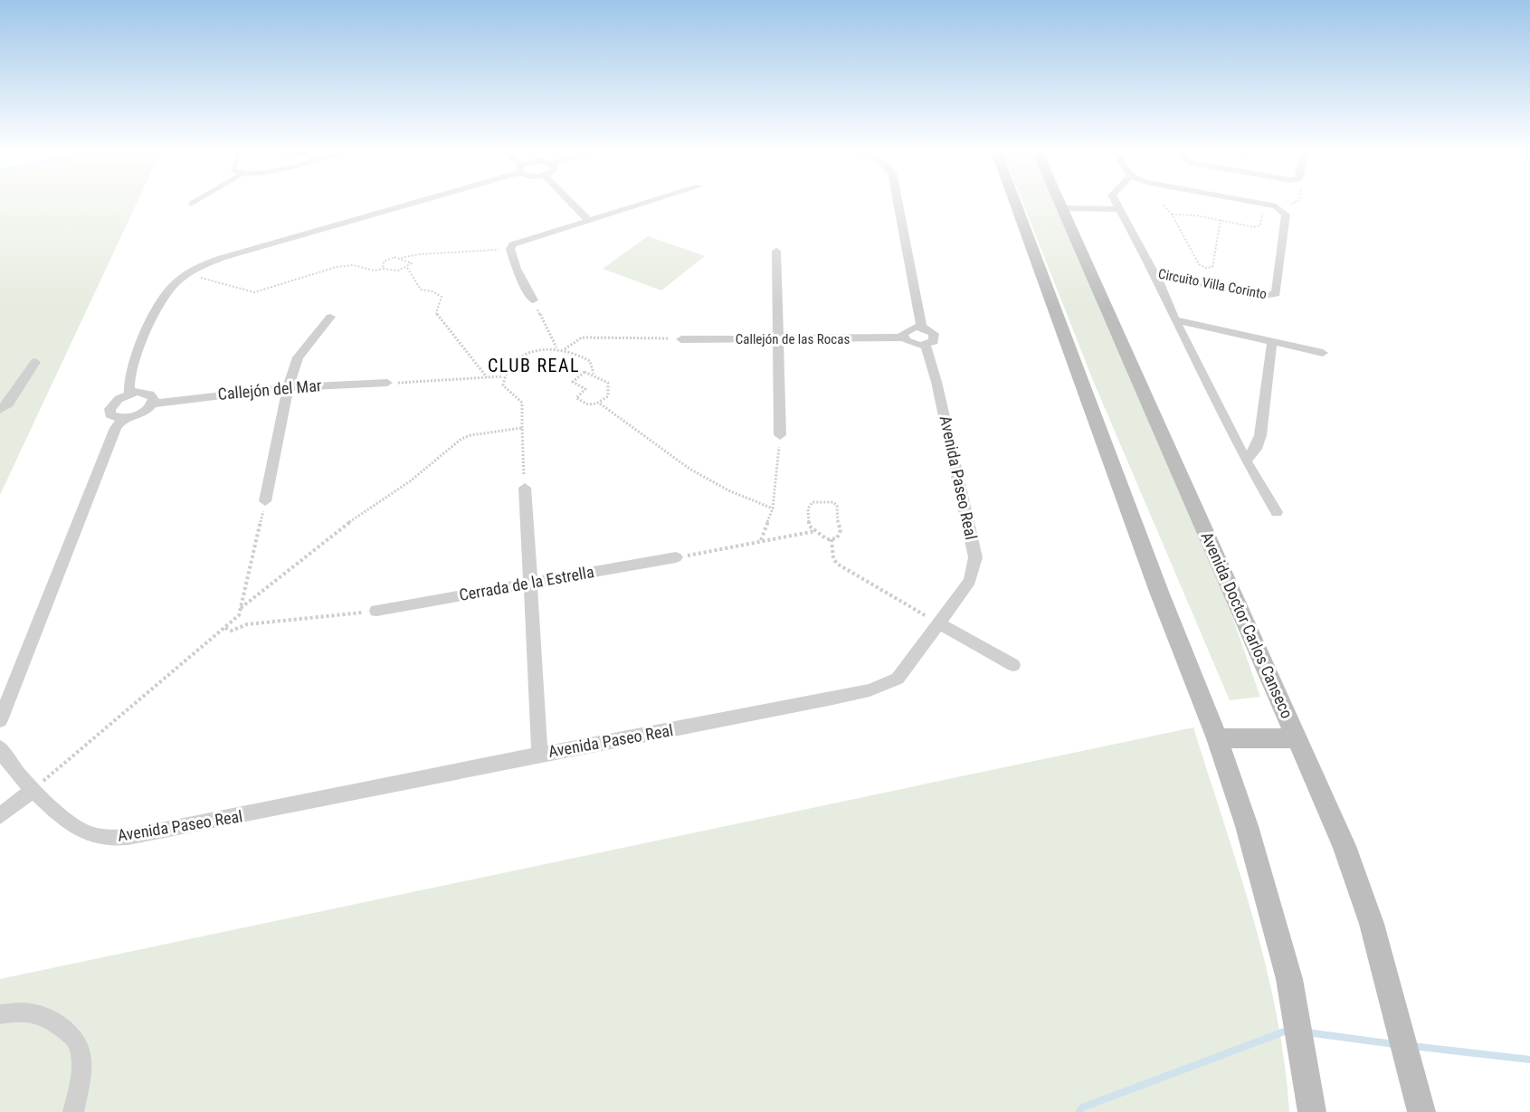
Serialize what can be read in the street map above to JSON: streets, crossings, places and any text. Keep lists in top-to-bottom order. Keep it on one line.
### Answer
{"streets":{"main road":["Avenida Doctor Carlos Canseco"],"street":["Circuito Villa Corinto","Callejón de las Rocas","Callejón del Mar","Avenida Paseo Real","Cerrada de la Estrella"]},"districts":["CLUB REAL"]}
